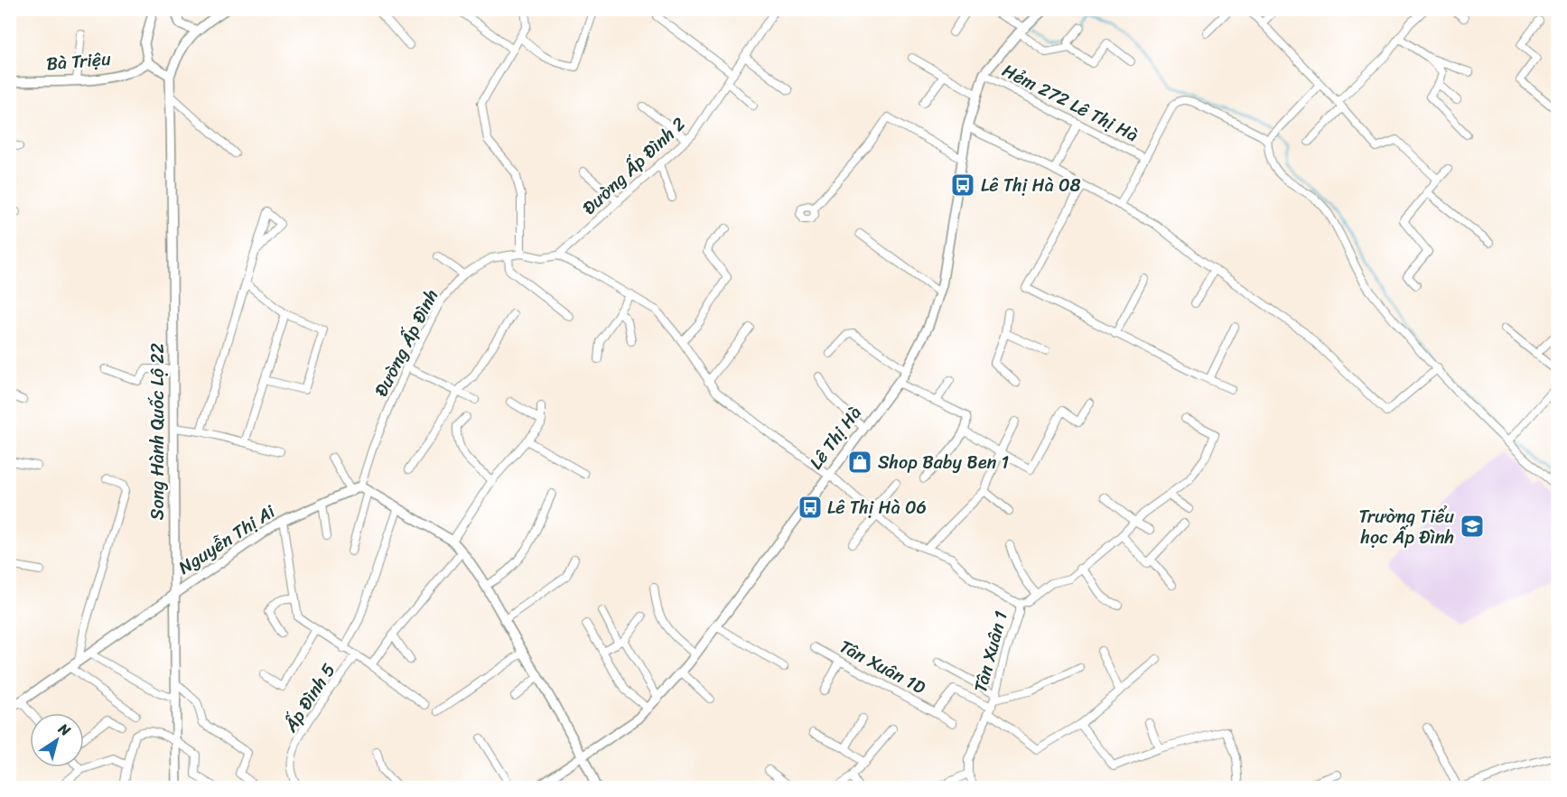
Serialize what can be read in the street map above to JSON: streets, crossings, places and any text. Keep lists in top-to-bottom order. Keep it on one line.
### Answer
{"streets":{"street":["Bà Triệu","Hẻm 272 Lê Thị Hà","Đường Ấp Đình 2","Đường Ấp Đình","Song Hành Quốc Lộ 22","Lê Thị Hà","Nguyễn Thị Ai","Tân Xuân 1","Tân Xuân 1D","Ấp Đình 5"]},"crossings":[["Hẻm 272 Lê Thị Hà","Lê Thị Hà"],["Đường Ấp Đình 2","Đường Ấp Đình"],["Đường Ấp Đình 2","Tân Xuân 1"],["Đường Ấp Đình","Nguyễn Thị Ai"],["Đường Ấp Đình","Tân Xuân 1"],["Song Hành Quốc Lộ 22","Nguyễn Thị Ai"],["Lê Thị Hà","Tân Xuân 1"],["Tân Xuân 1","Tân Xuân 1D"]],"places":{"bus stop":["Lê Thị Hà 08","Lê Thị Hà 06"],"shop":["Shop Baby Ben 1"],"school or university":["Trường Tiểu học Ấp Đình"]},"north":"top right"}
